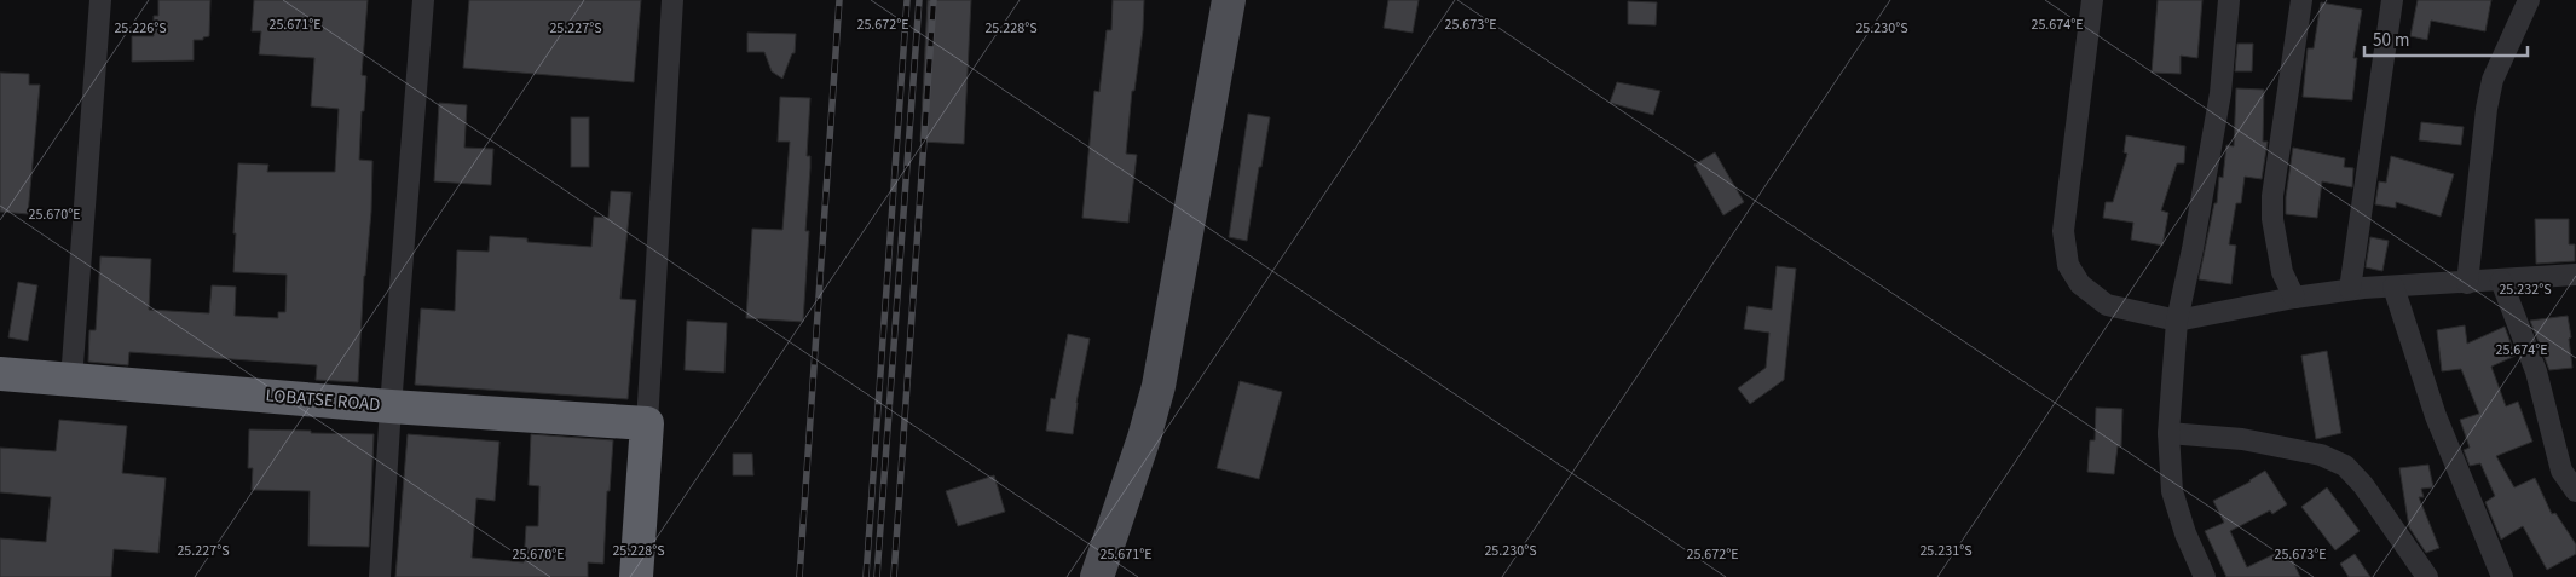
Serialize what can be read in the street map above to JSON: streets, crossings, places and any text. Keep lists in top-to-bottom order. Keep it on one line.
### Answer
{"streets":{"highway":["LOBATSE ROAD"]},"scale_bar":"50 m","coordinates":["25.671°E","25.672°E","25.673°E","25.674°E","25.226°S","25.227°S","25.228°S","25.230°S","25.670°E","25.232°S","25.231°S"]}
